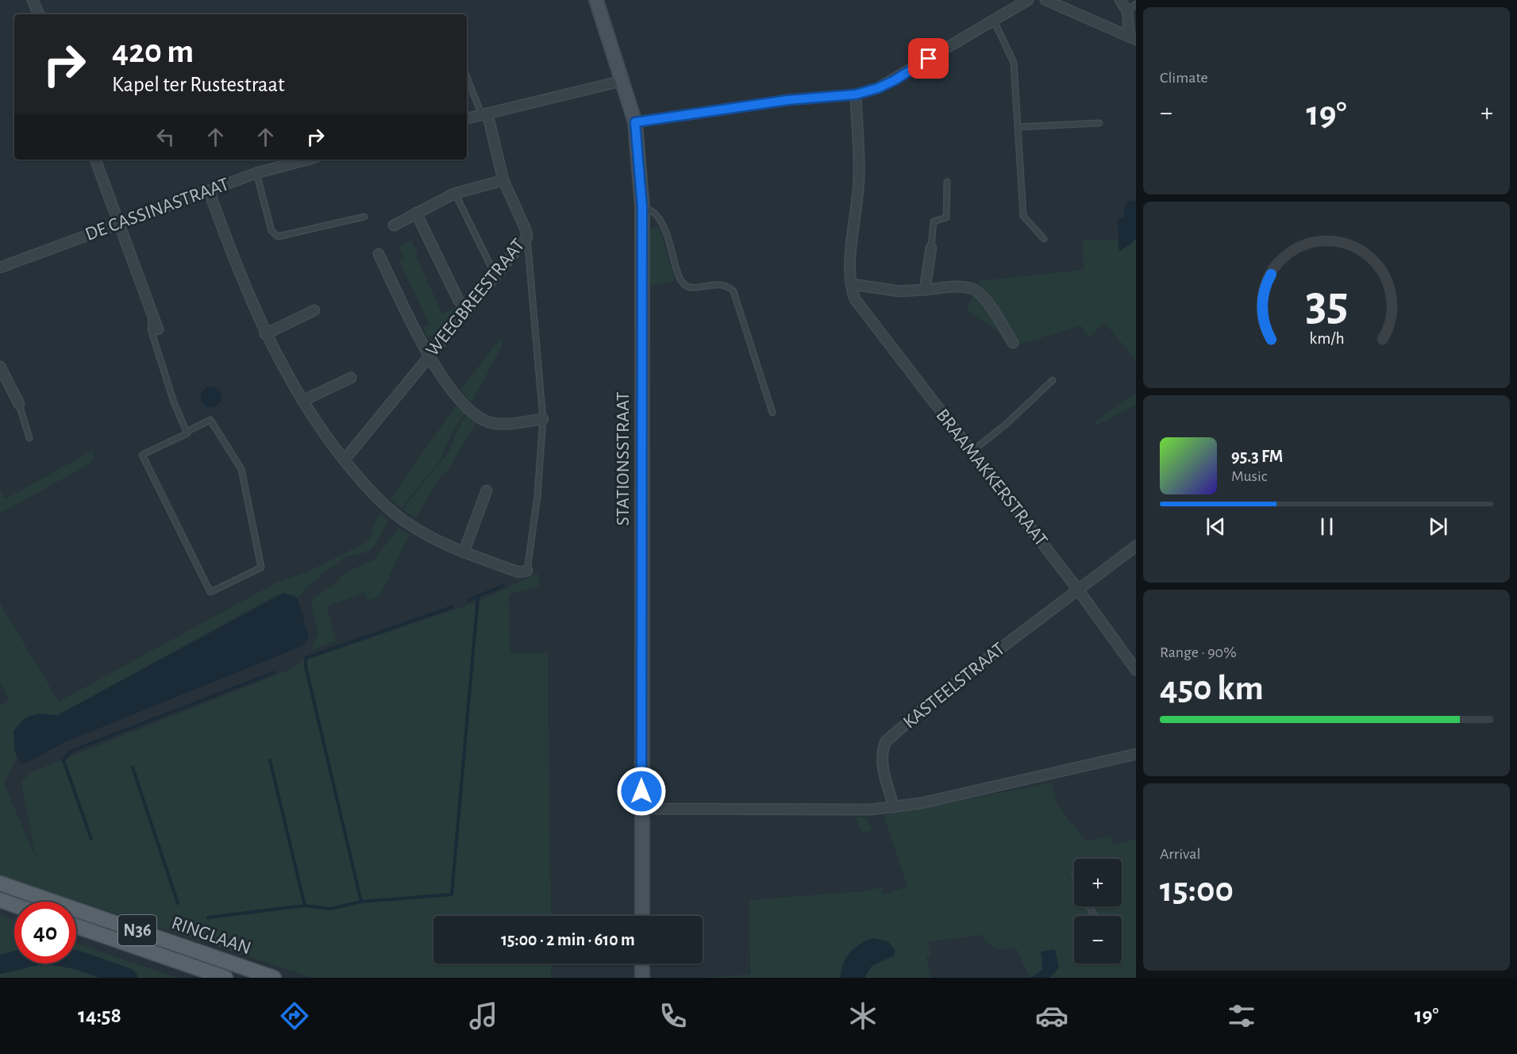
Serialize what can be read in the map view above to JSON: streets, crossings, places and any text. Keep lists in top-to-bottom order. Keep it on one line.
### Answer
{"streets":{"main road":["N36","RINGLAAN"],"street":["DE CASSINASTRAAT","WEEGBREESTRAAT","STATIONSSTRAAT","BRAAMAKKERSTRAAT","KASTEELSTRAAT"]},"crossings":[["BRAAMAKKERSTRAAT","KASTEELSTRAAT"]],"page":{"tile":["Climate",["Range · 90%","450 km"],["Arrival","15:00"]],"turn":["420 m","Kapel ter Rustestraat"],"heat":["−","19°","+"],"song":["95.3 FM","Music"],"map_buttons":["+","−"],"limit":"40","trip":"15:00 · 2 min · 610 m","tabs":["14:58","19°"],"gauge":["35","km/h"]}}
